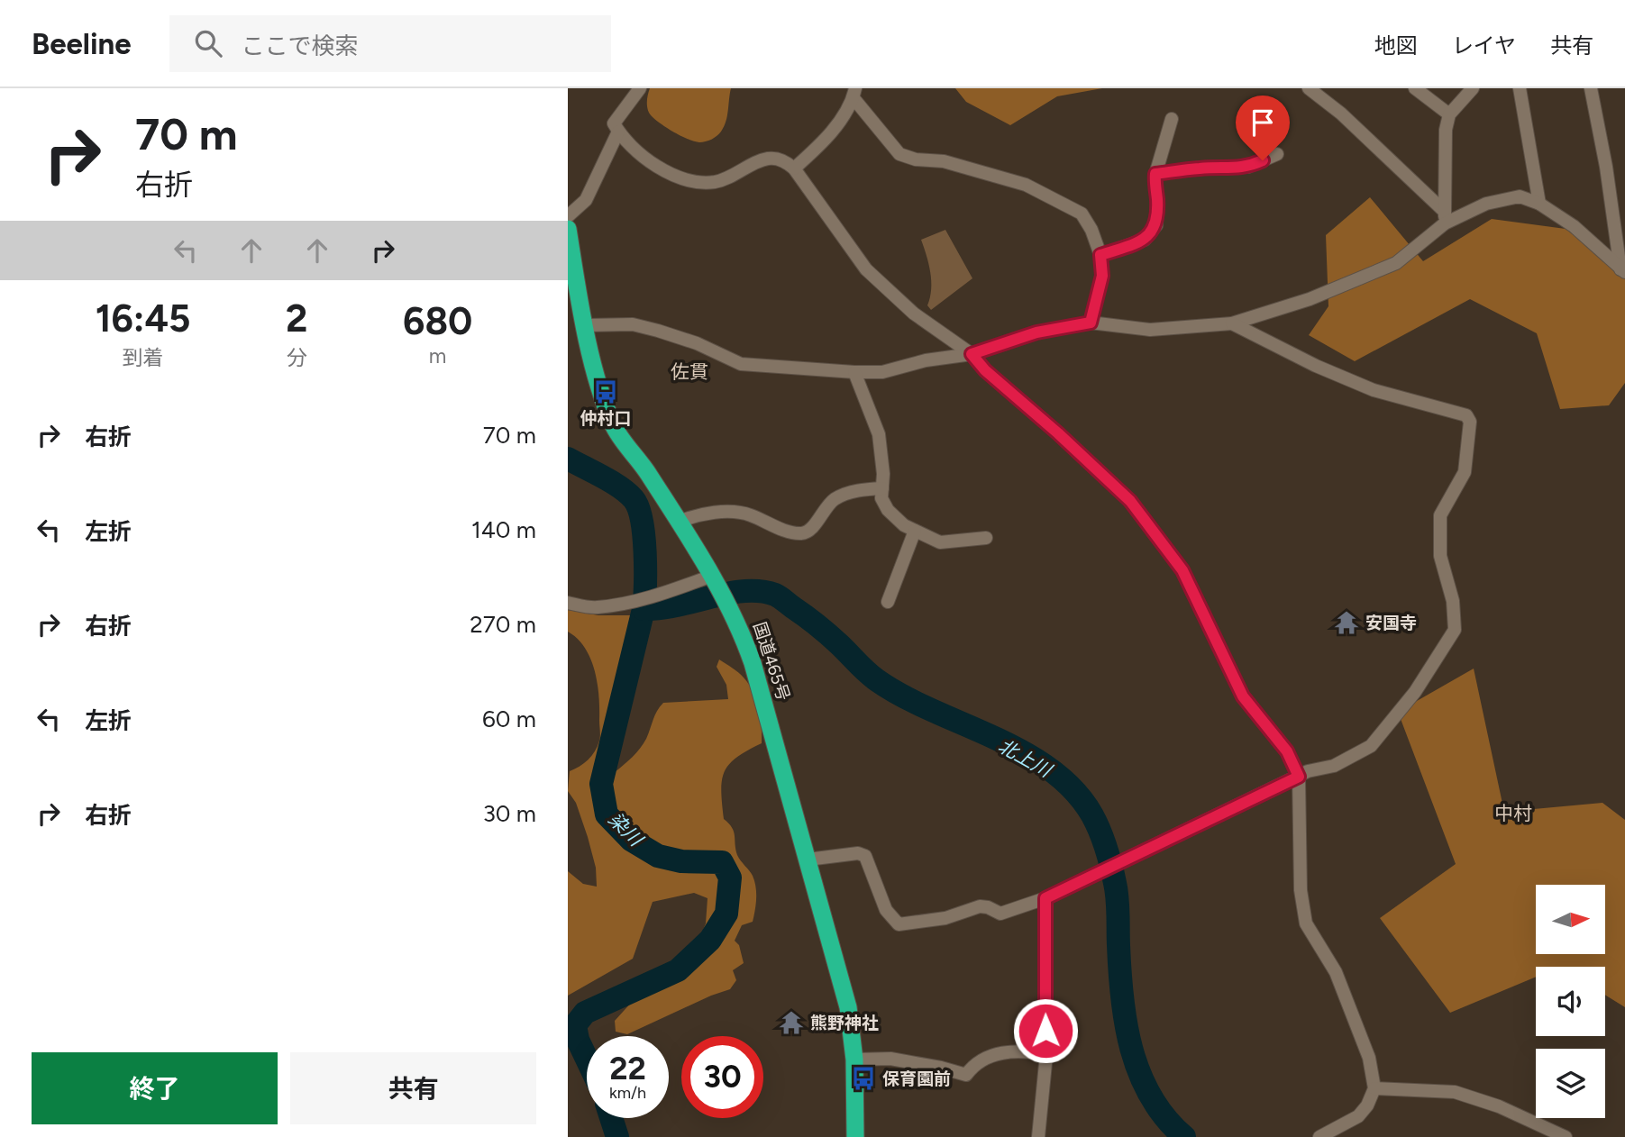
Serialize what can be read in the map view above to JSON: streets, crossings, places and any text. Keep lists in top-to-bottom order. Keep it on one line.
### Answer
{"streets":{"highway":["国道465号"]},"districts":["佐貫","中村"],"water":["北上川","染川"],"places":{"bus stop":["仲村口","保育園前"],"temple":["安国寺","熊野神社"]},"north":"right","page":{"header":"Beeline","search":"ここで検索","nav":["地図","レイヤ","共有"],"turn":["70 m","右折"],"eta":["16:45","到着","2","分","680","m"],"list":[{"name":"右折","value":"70 m"},{"name":"左折","value":"140 m"},{"name":"右折","value":"270 m"},{"name":"左折","value":"60 m"},{"name":"右折","value":"30 m"}],"speed":"22 km/h","limit":"30","buttons":["終了","共有"]}}
